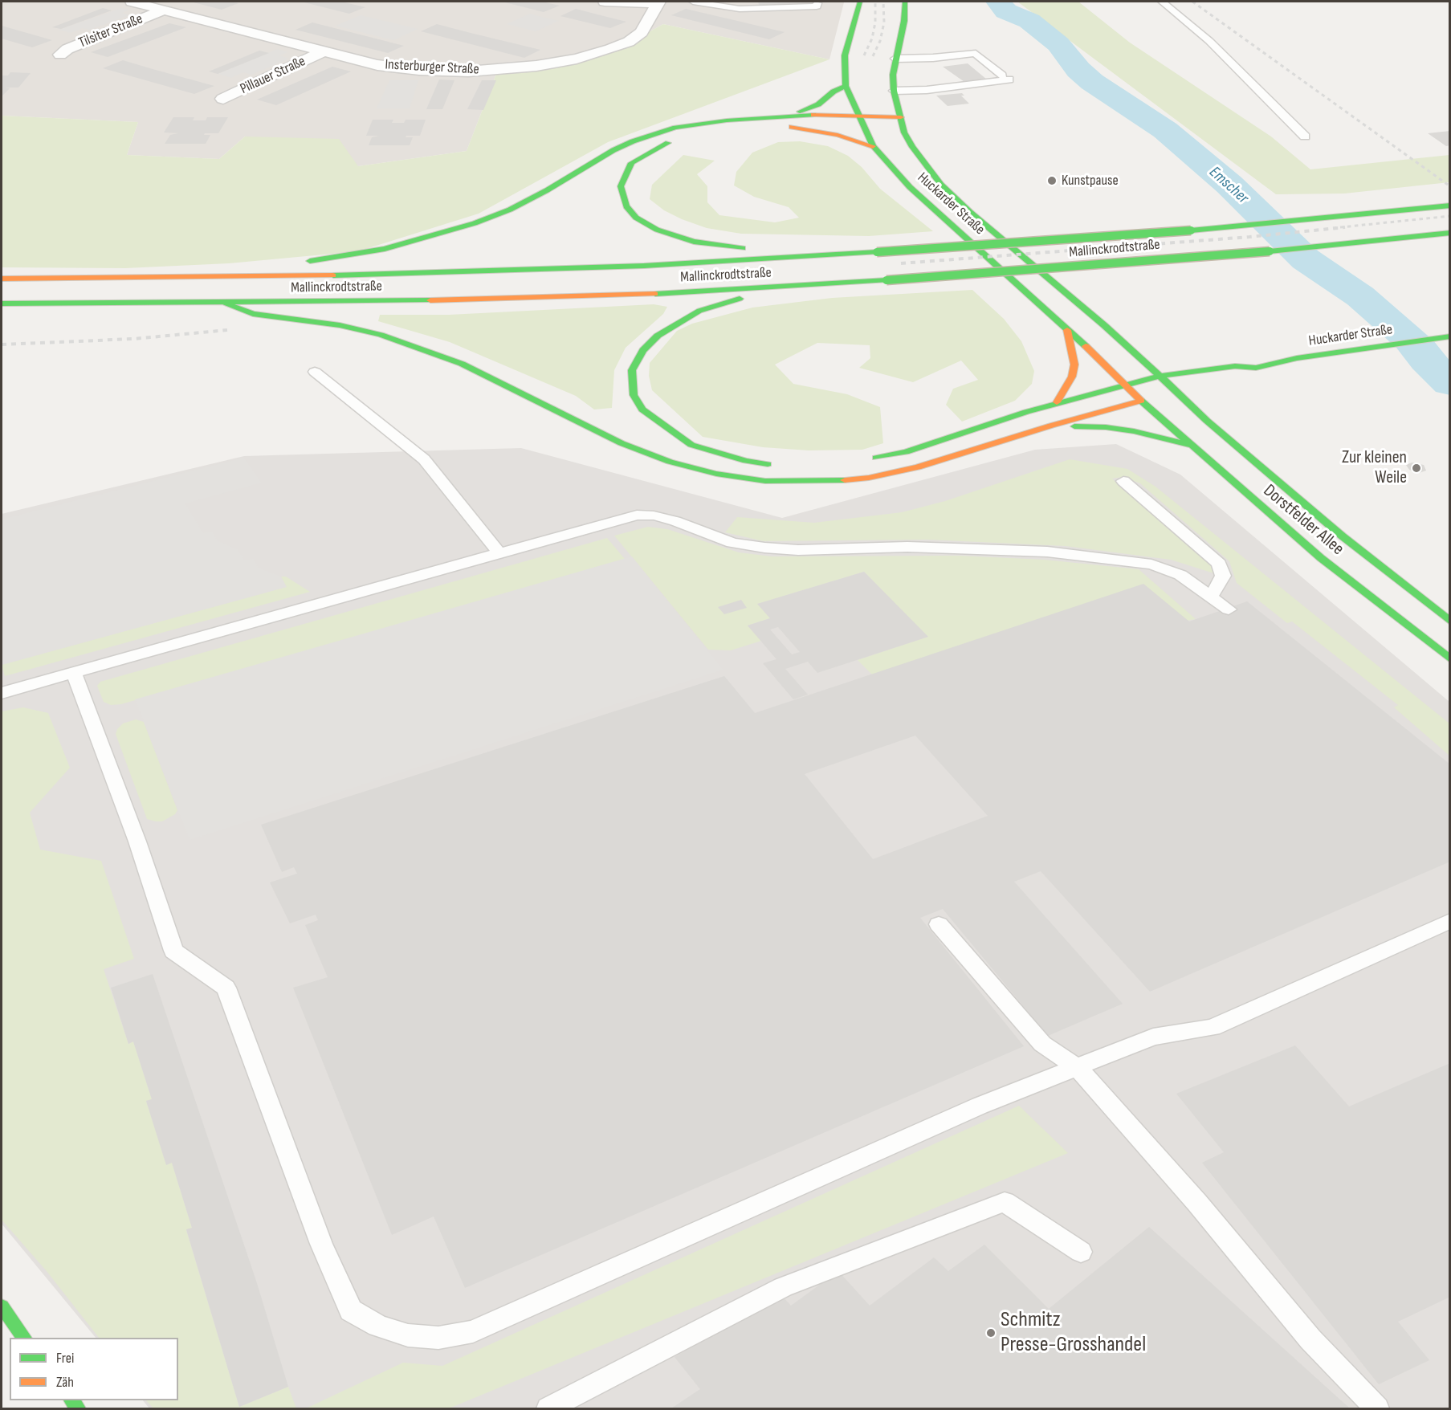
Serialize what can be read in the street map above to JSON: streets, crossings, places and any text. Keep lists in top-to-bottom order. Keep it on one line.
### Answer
{"streets":{"main road":["Huckarder Straße","Mallinckrodtstraße","Dorstfelder Allee"],"street":["Tilsiter Straße","Insterburger Straße","Pillauer Straße"]},"crossings":[["Tilsiter Straße","Insterburger Straße"],["Insterburger Straße","Pillauer Straße"],["Huckarder Straße","Dorstfelder Allee"]],"water":["Emscher"],"places":["Kunstpause","Zur kleinen Weile","Schmitz Presse-Grosshandel"],"legend":["Frei","Zäh"]}
